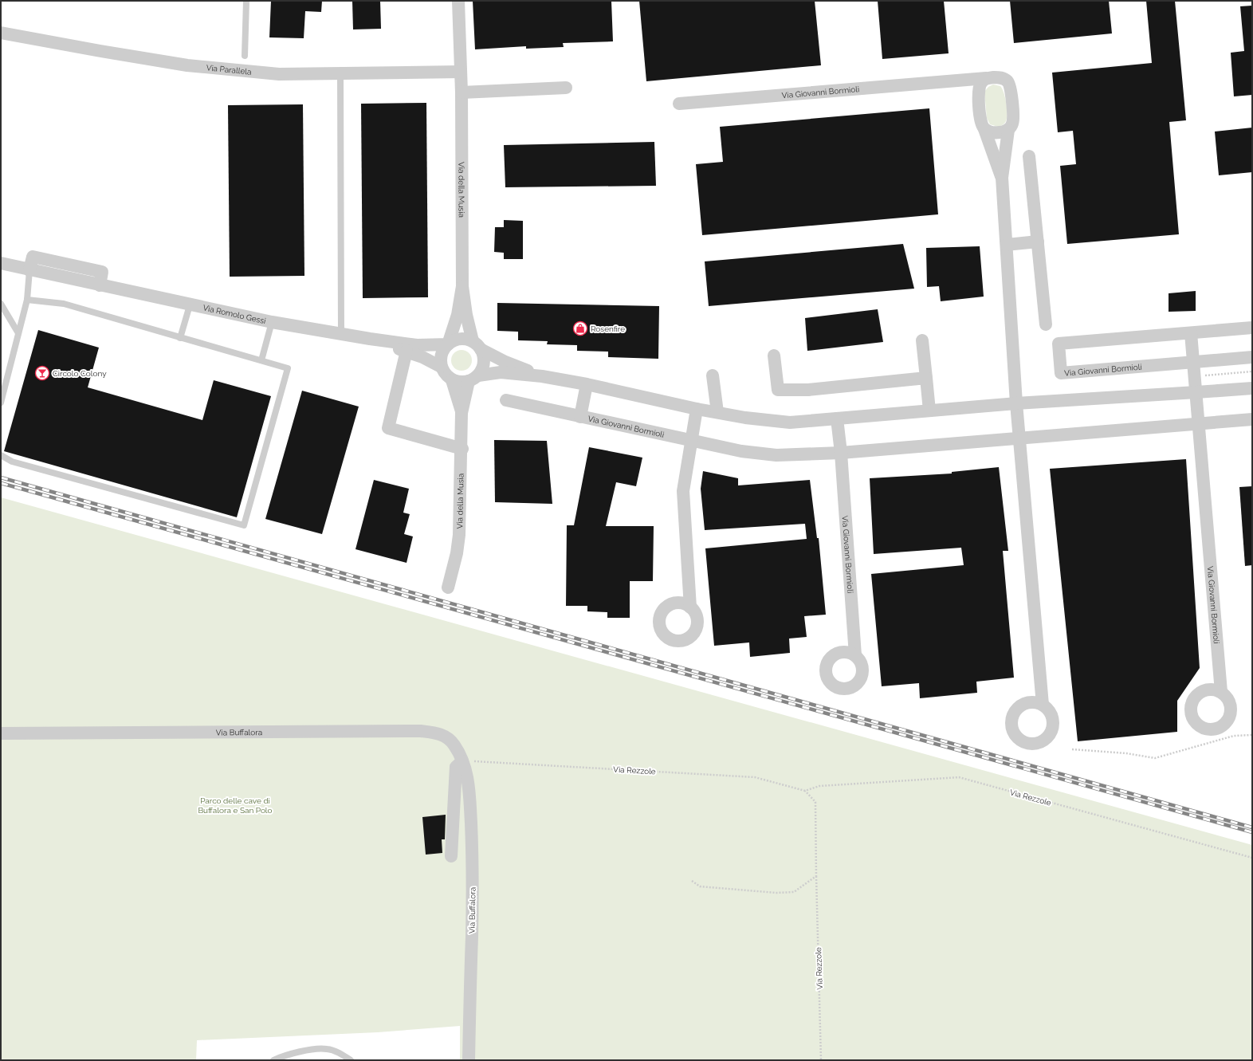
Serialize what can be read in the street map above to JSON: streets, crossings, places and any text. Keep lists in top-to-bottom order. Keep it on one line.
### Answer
{"streets":{"street":["Via Parallela","Via Giovanni Bormioli","Via della Musia","Via Romolo Gessi","Via Buffalora"],"path":["Via Rezzole"]},"crossings":[["Via Parallela","Via della Musia"],["Via della Musia","Via Romolo Gessi"],["Via Buffalora","Via Rezzole"]],"parks":["Parco delle cave di Buffalora e San Polo"],"places":{"shop":["Rosenfire"],"bar":["Circolo Colony"]}}
